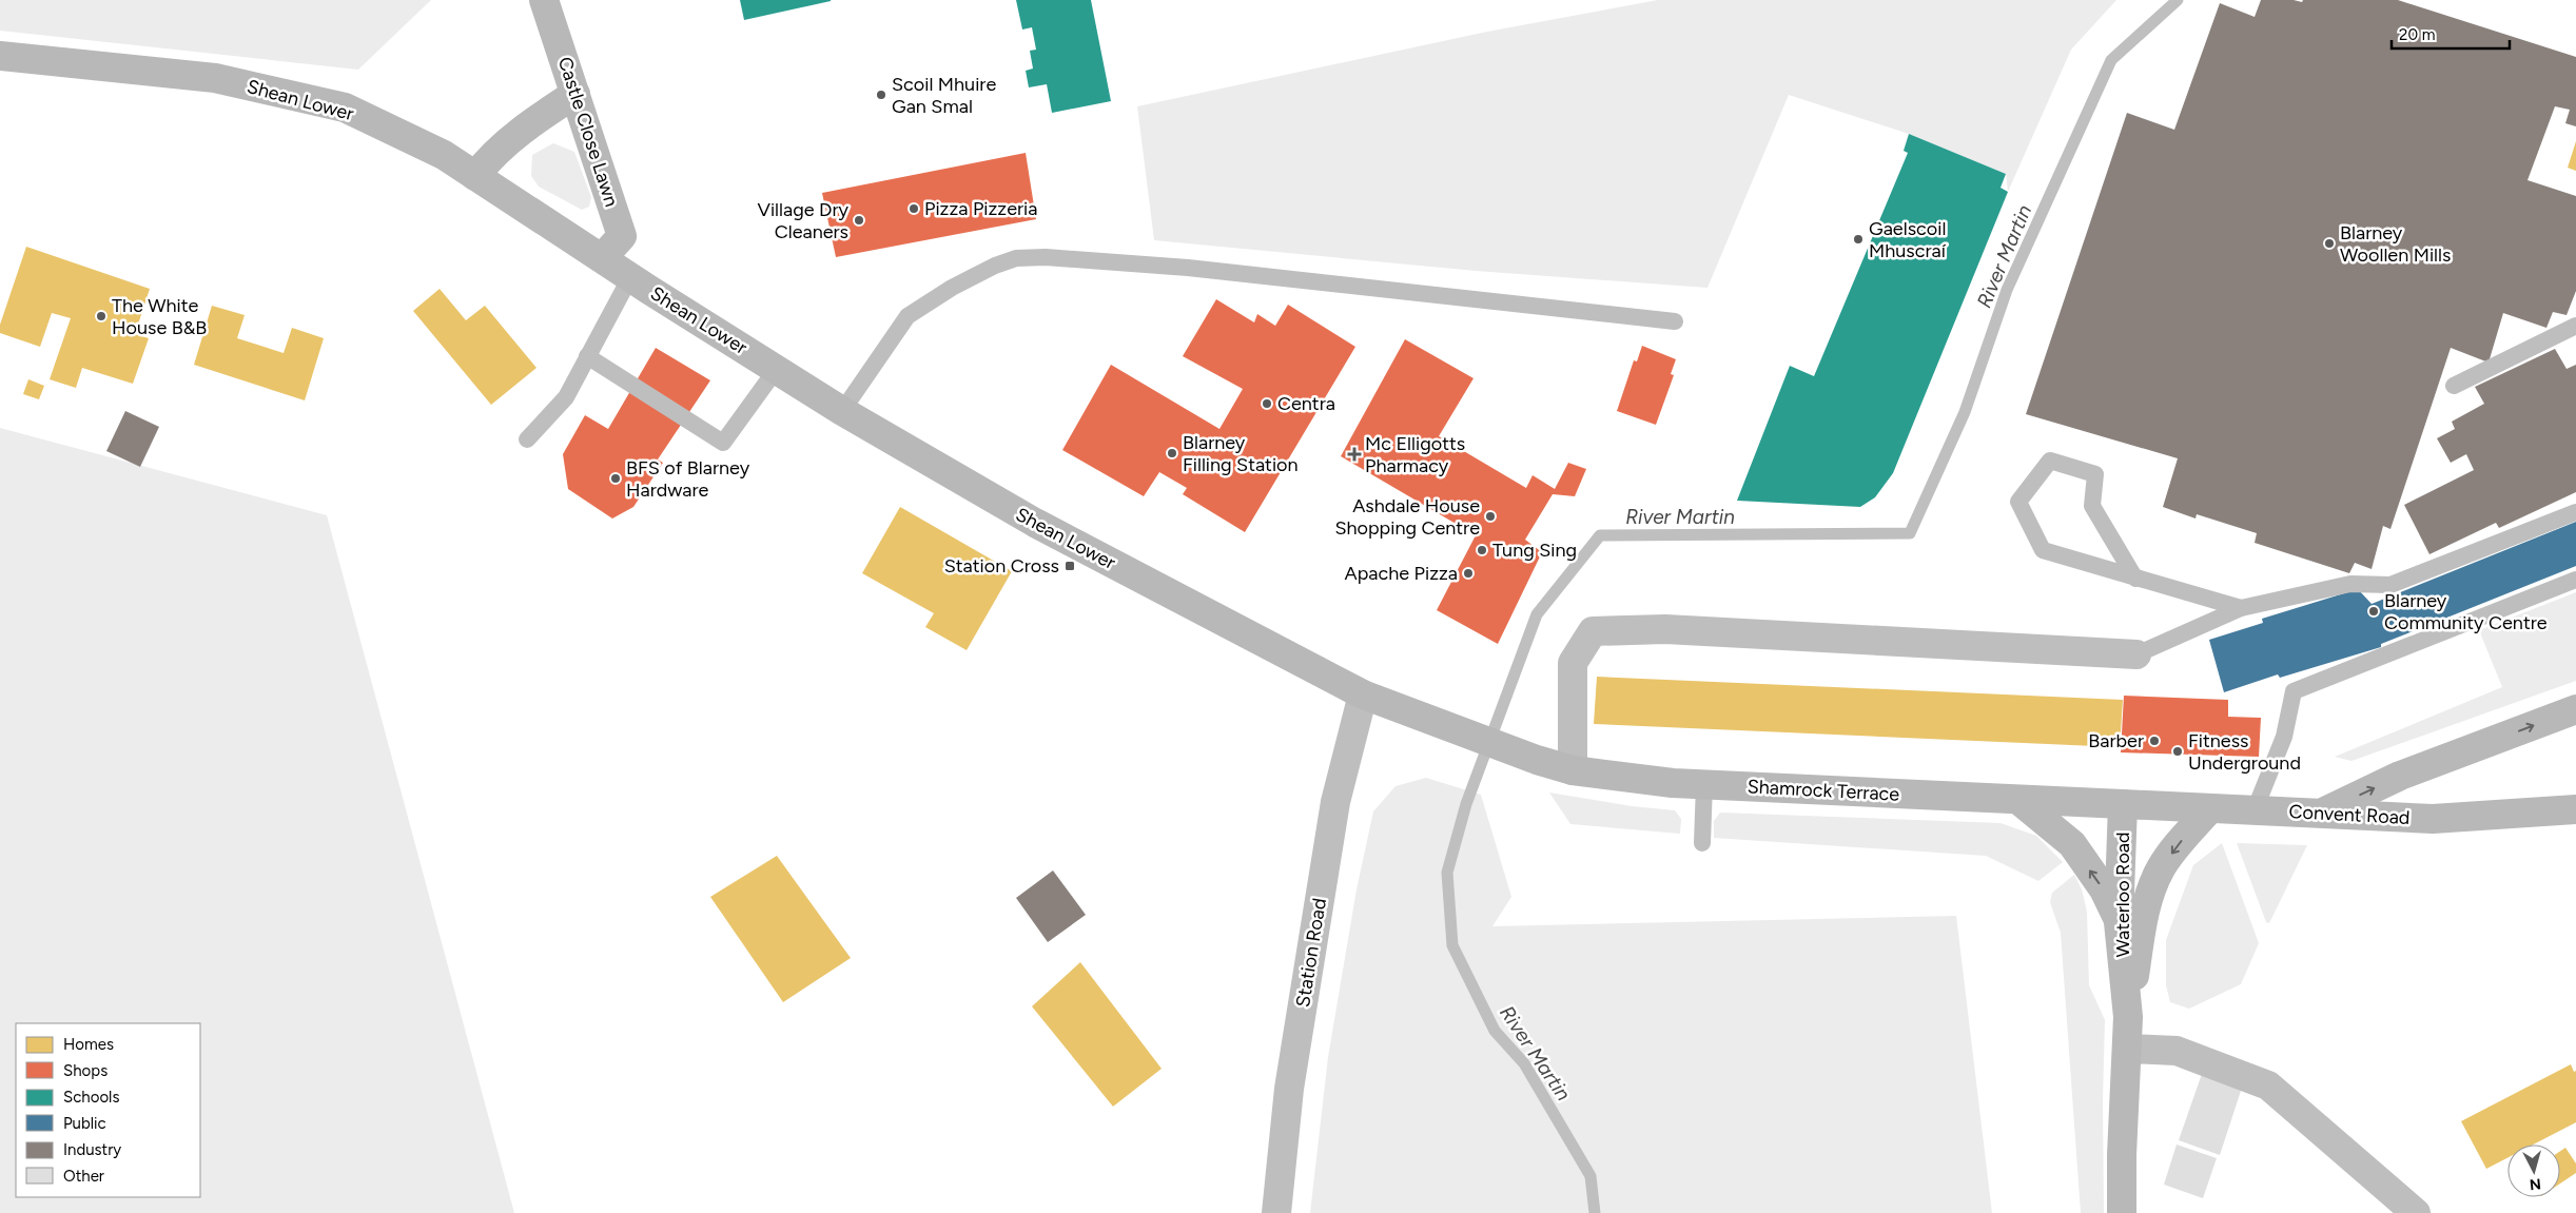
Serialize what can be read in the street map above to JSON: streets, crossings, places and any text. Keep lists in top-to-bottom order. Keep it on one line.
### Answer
{"streets":{"main road":["Shean Lower","Castle Close Lawn","Shamrock Terrace","Convent Road","Waterloo Road"],"street":["Station Road"]},"crossings":[["Shean Lower","Castle Close Lawn"],["Shean Lower","Shamrock Terrace"],["Shean Lower","Station Road"],["Shamrock Terrace","Convent Road"],["Shamrock Terrace","Waterloo Road"],["Shamrock Terrace","Station Road"],["Convent Road","Waterloo Road"]],"water":["River Martin"],"places":{"other":["Scoil Mhuire Gan Smal","Pizza Pizzeria","Village Dry Cleaners","Gaelscoil Mhuscraí","Blarney Woollen Mills","The White House B&B","Centra","Blarney Filling Station","BFS of Blarney Hardware","Ashdale House Shopping Centre","Tung Sing","Apache Pizza","Blarney Community Centre","Barber","Fitness Underground"],"health":["Mc Elligotts Pharmacy"],"transit":["Station Cross"]},"legend":["Homes","Shops","Schools","Public","Industry","Other"],"scale_bar":"20 m","north":"bottom"}
